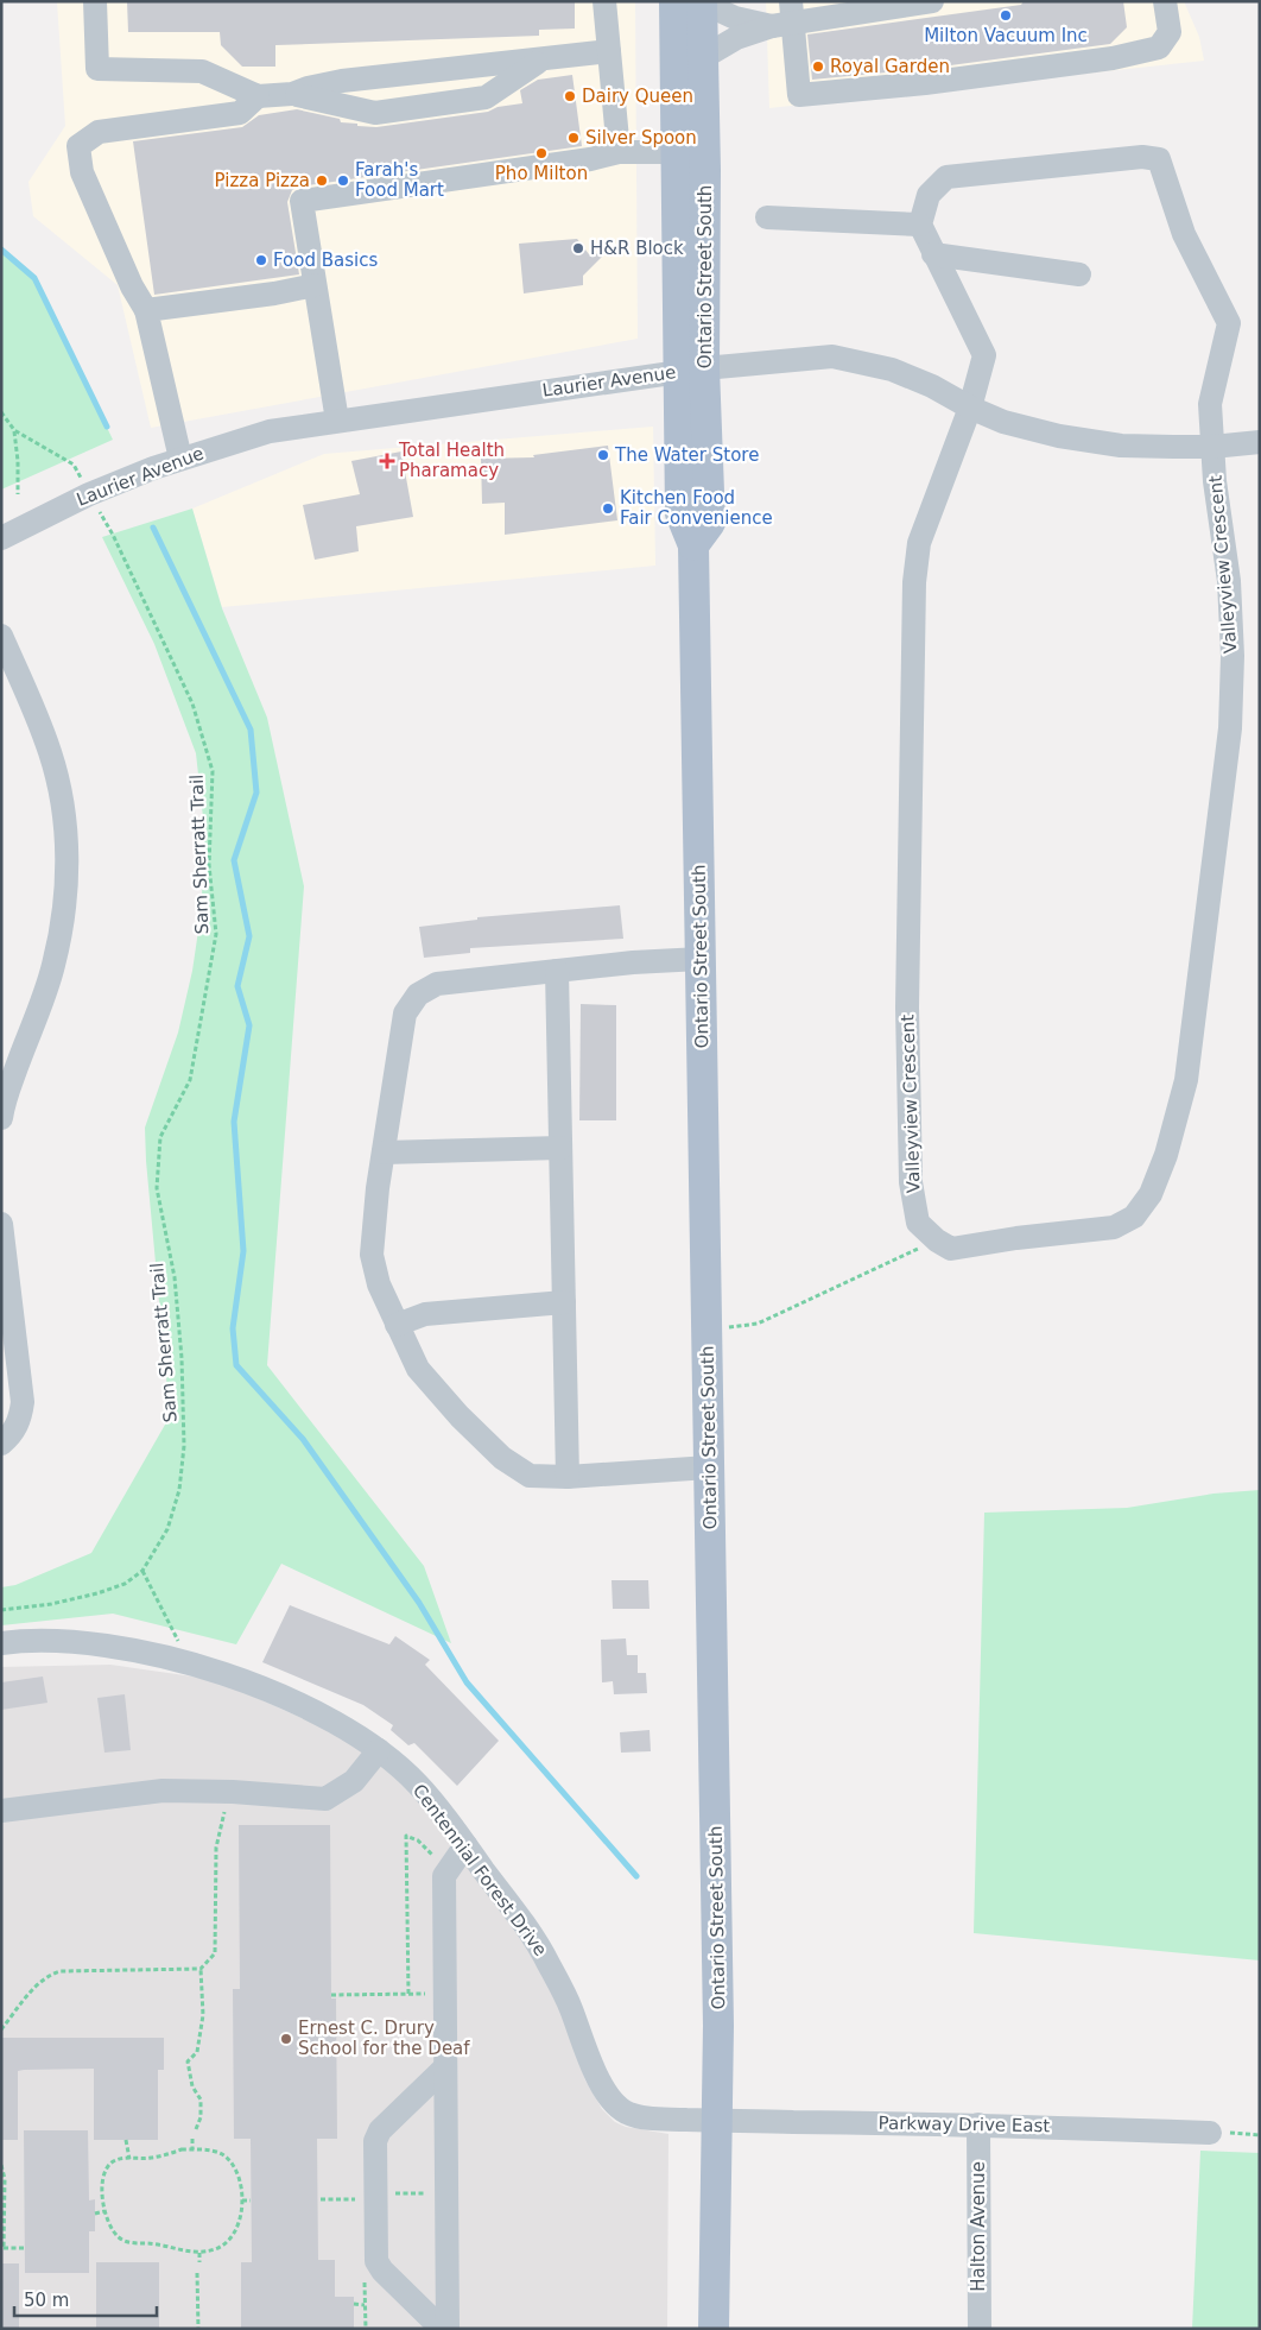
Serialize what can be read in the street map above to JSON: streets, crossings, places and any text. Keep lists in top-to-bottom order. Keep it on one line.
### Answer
{"streets":{"main road":["Ontario Street South"],"street":["Laurier Avenue","Valleyview Crescent","Centennial Forest Drive","Parkway Drive East","Halton Avenue"],"path":["Sam Sherratt Trail"]},"crossings":[["Ontario Street South","Laurier Avenue"],["Ontario Street South","Centennial Forest Drive"],["Ontario Street South","Parkway Drive East"],["Laurier Avenue","Valleyview Crescent"],["Laurier Avenue","Sam Sherratt Trail"],["Centennial Forest Drive","Parkway Drive East"],["Parkway Drive East","Halton Avenue"]],"places":{"other":["Milton Vacuum Inc","Royal Garden","Dairy Queen","Silver Spoon","Pho Milton","Pizza Pizza","Farah's Food Mart","H&R Block","Food Basics","The Water Store","Kitchen Food Fair Convenience","Ernest C. Drury School for the Deaf"],"health":["Total Health Pharamacy"]},"scale_bar":"50 m"}
